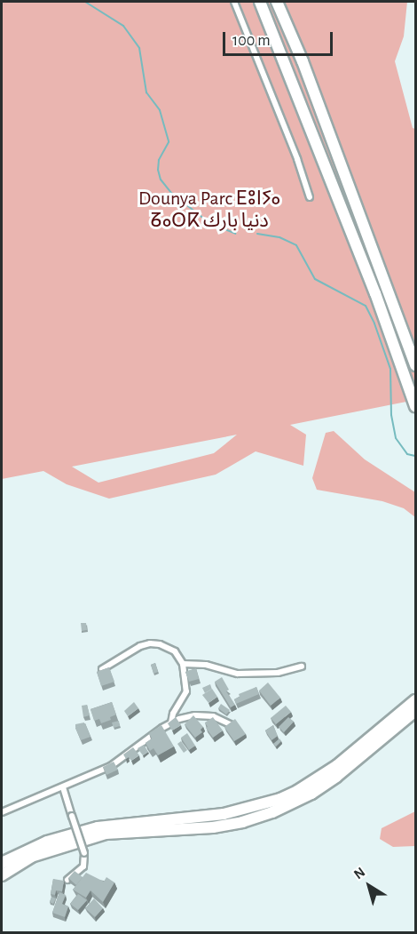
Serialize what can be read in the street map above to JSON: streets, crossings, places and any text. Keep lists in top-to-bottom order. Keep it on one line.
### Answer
{"parks":["Dounya Parc ⴹⵓⵏⵢⴰ ⵒⴰⵔⴽ دنيا بارك"],"scale_bar":"100 m","north":"top left"}
